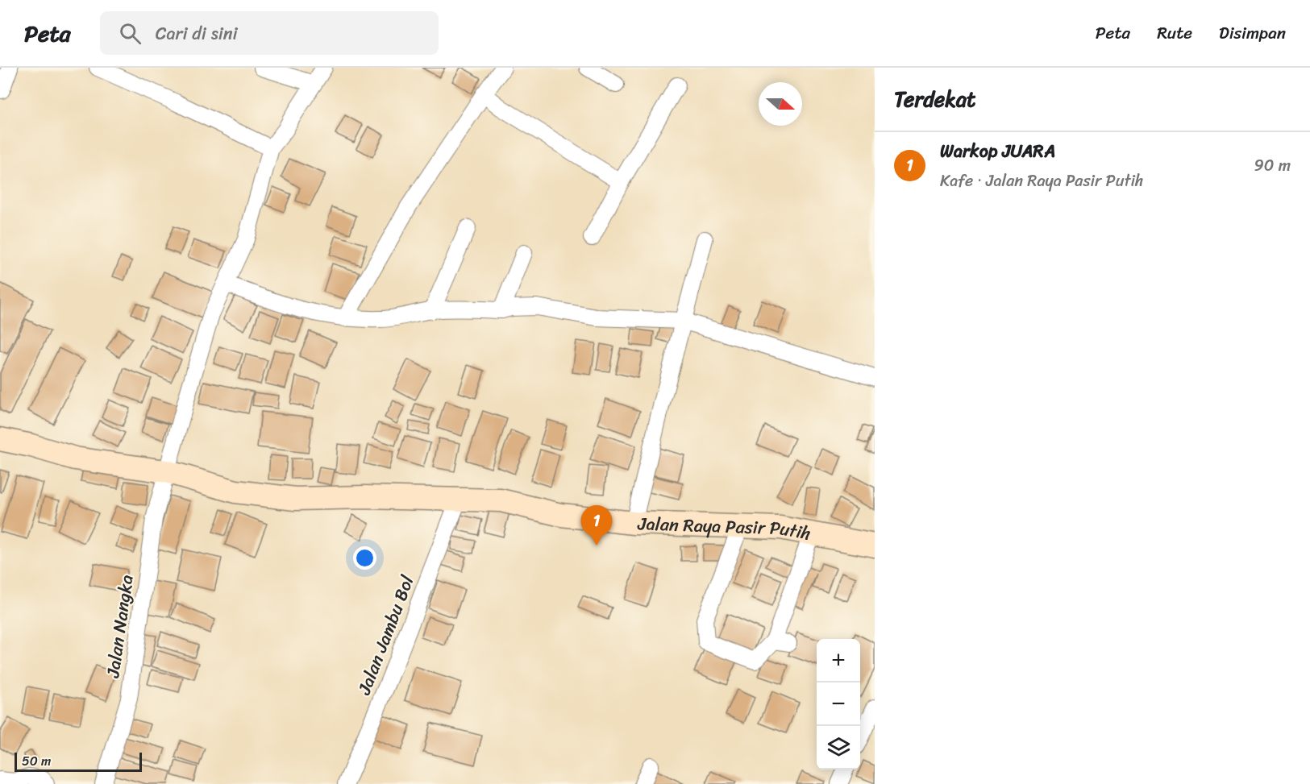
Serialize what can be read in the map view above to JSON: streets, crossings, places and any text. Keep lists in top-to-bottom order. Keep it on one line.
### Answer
{"streets":{"street":["Jalan Raya Pasir Putih","Jalan Nangka","Jalan Jambu Bol"]},"crossings":[["Jalan Raya Pasir Putih","Jalan Nangka"],["Jalan Raya Pasir Putih","Jalan Jambu Bol"]],"scale_bar":"50 m","north":"right","page":{"header":"Peta","search":"Cari di sini","nav":["Peta","Rute","Disimpan"],"heading":"Terdekat","list":[{"mark":"1","name":"Warkop JUARA","note":"Kafe · Jalan Raya Pasir Putih","value":"90 m"}],"pins":"1","map_buttons":["+","−"],"scale":"50 m"}}
